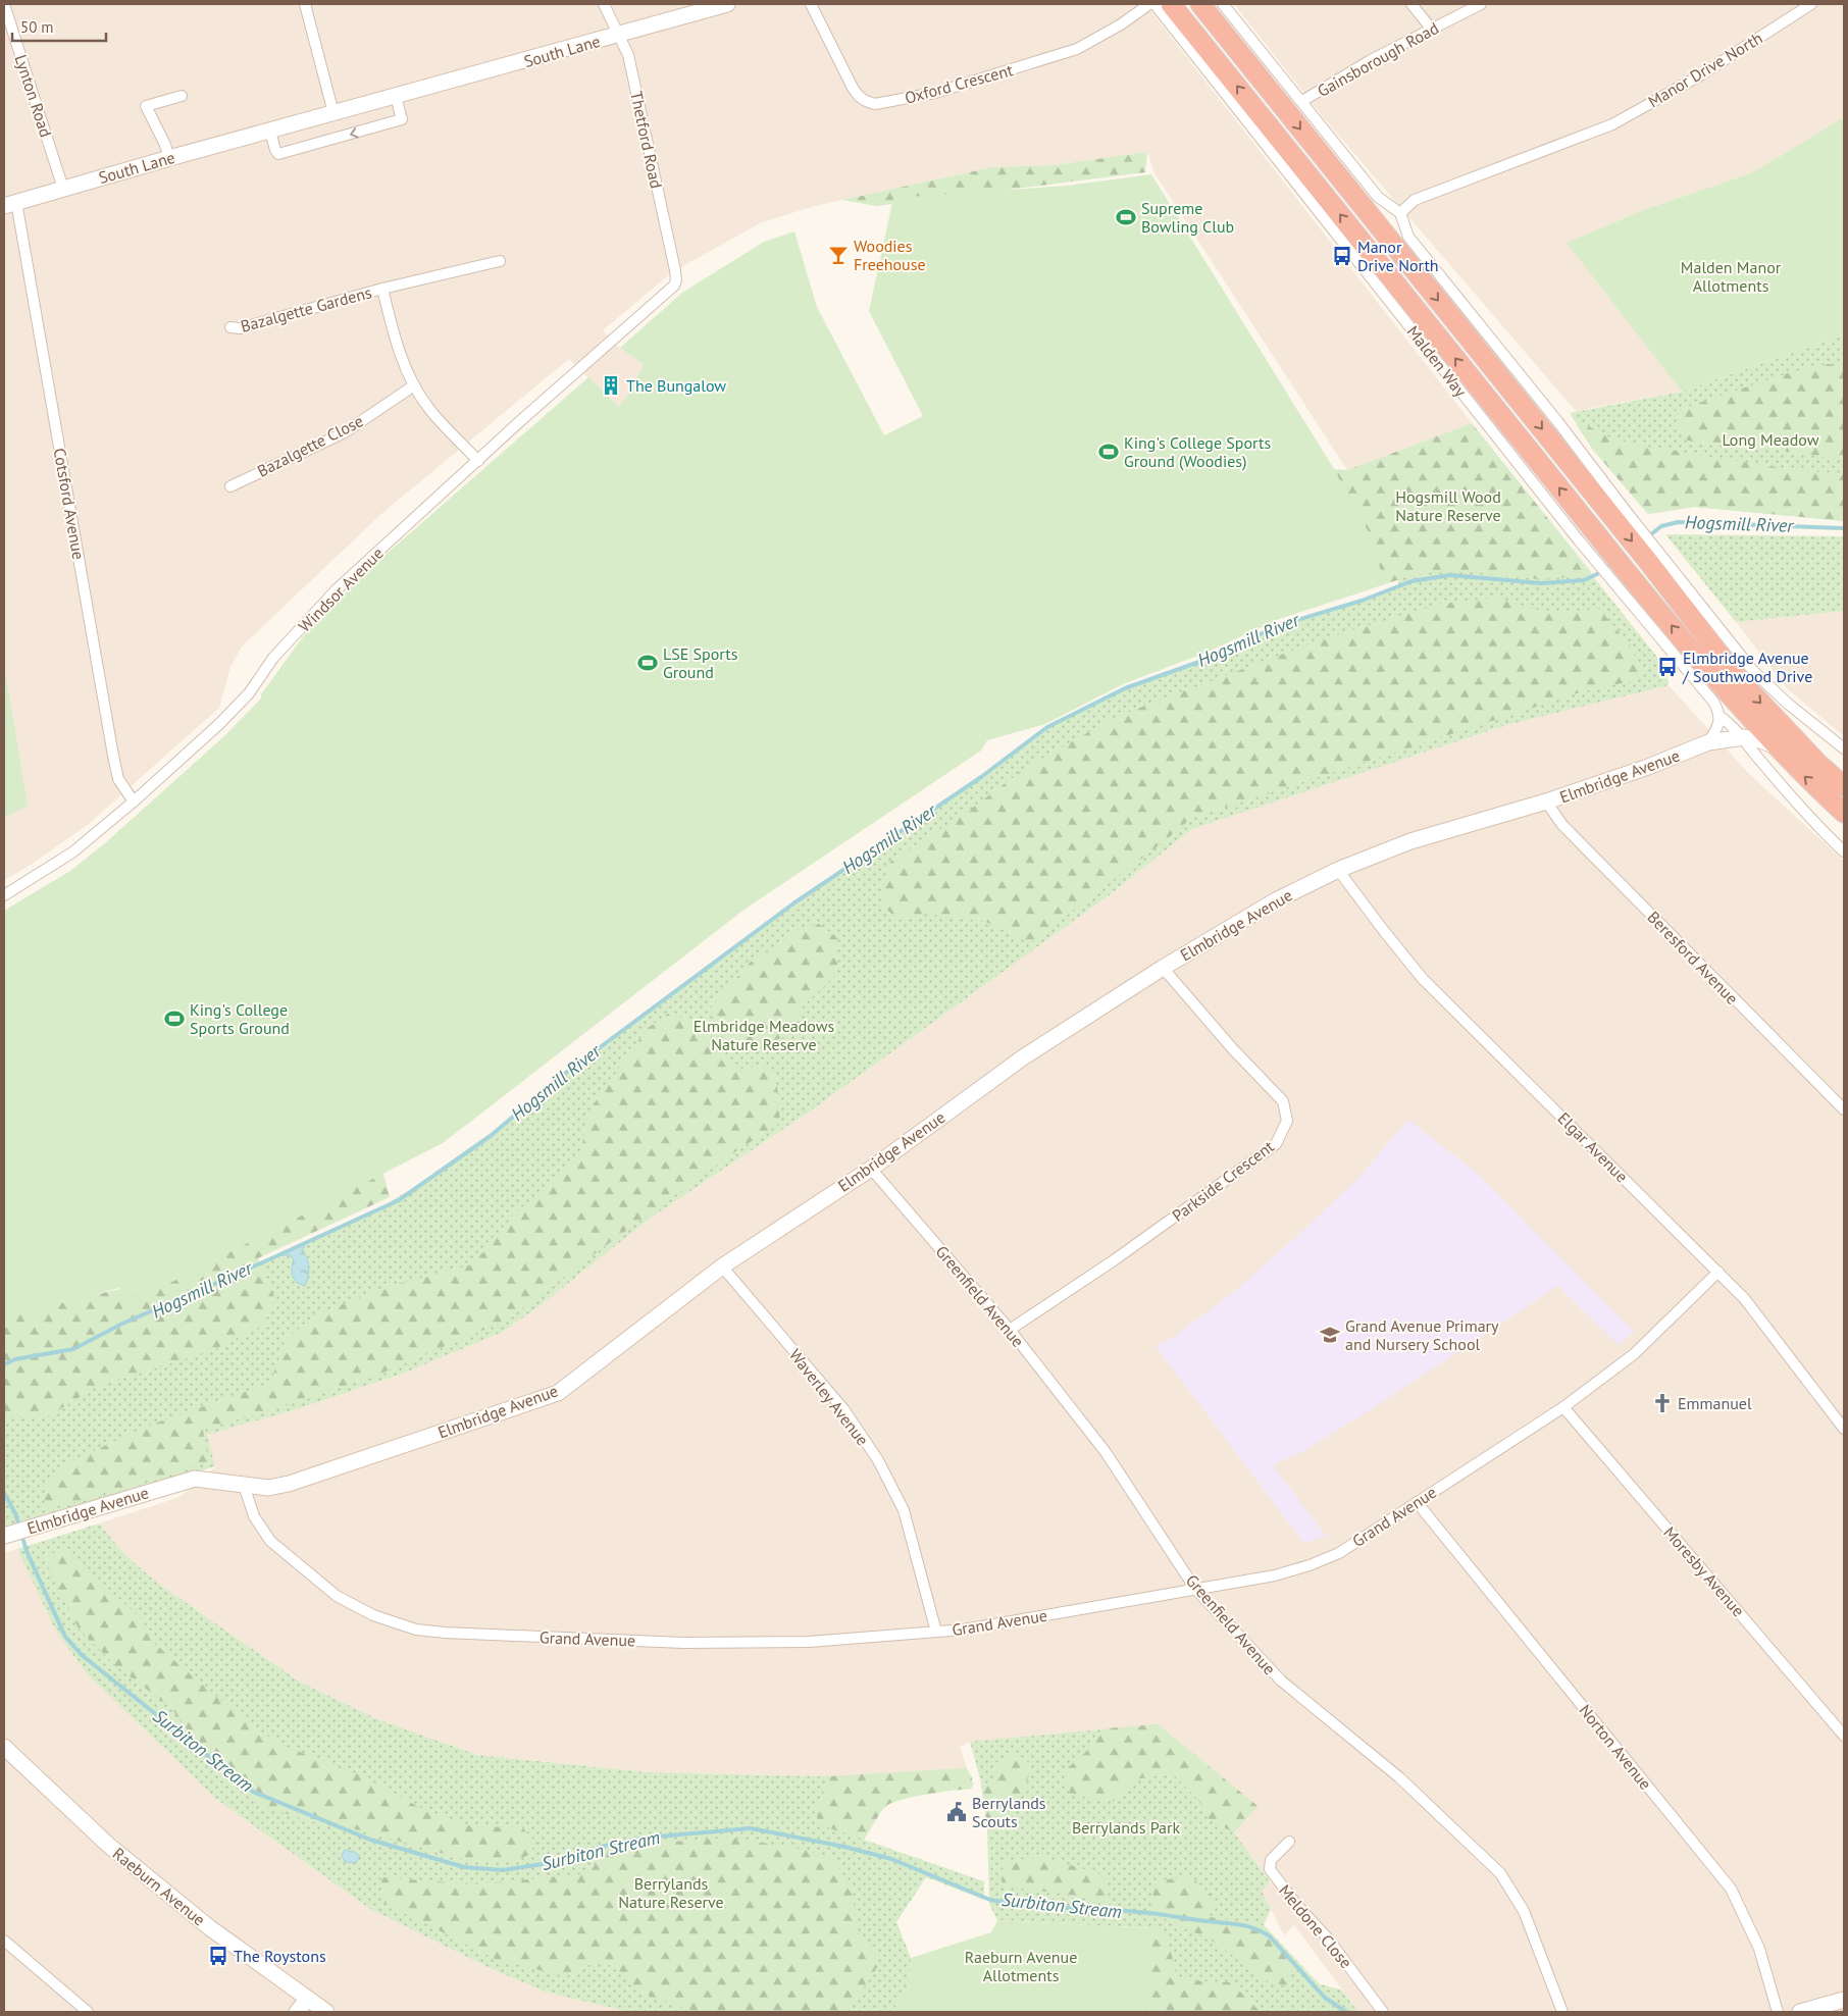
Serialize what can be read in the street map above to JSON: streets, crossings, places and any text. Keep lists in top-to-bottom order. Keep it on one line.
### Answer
{"streets":{"highway":["Malden Way"],"street":["South Lane","Gainsborough Road","Manor Drive North","Oxford Crescent","Lynton Road","Thetford Road","Bazalgette Gardens","Bazalgette Close","Cotsford Avenue","Windsor Avenue","Elmbridge Avenue","Beresford Avenue","Elgar Avenue","Parkside Crescent","Greenfield Avenue","Waverley Avenue","Grand Avenue","Moresby Avenue","Norton Avenue","Raeburn Avenue","Meldone Close"]},"crossings":[["South Lane","Lynton Road"],["South Lane","Thetford Road"],["South Lane","Cotsford Avenue"],["Thetford Road","Windsor Avenue"],["Bazalgette Gardens","Bazalgette Close"],["Bazalgette Gardens","Windsor Avenue"],["Malden Way","Elmbridge Avenue"],["Cotsford Avenue","Windsor Avenue"],["Elmbridge Avenue","Beresford Avenue"],["Elmbridge Avenue","Elgar Avenue"],["Elmbridge Avenue","Parkside Crescent"],["Elmbridge Avenue","Greenfield Avenue"],["Elmbridge Avenue","Waverley Avenue"],["Elmbridge Avenue","Grand Avenue"],["Elgar Avenue","Grand Avenue"],["Parkside Crescent","Greenfield Avenue"],["Greenfield Avenue","Grand Avenue"],["Waverley Avenue","Grand Avenue"],["Grand Avenue","Moresby Avenue"],["Grand Avenue","Norton Avenue"]],"water":["Hogsmill River","Surbiton Stream"],"parks":["Malden Manor Allotments","Long Meadow","Hogsmill Wood Nature Reserve","Elmbridge Meadows Nature Reserve","Berrylands Park","Berrylands Nature Reserve","Raeburn Avenue Allotments"],"places":{"sports":["Supreme Bowling Club","King's College Sports Ground (Woodies)","LSE Sports Ground","King's College Sports Ground"],"bar":["Woodies Freehouse"],"bus stop":["Manor Drive North","Elmbridge Avenue / Southwood Drive","The Roystons"],"building":["The Bungalow"],"school or university":["Grand Avenue Primary and Nursery School"],"church":["Emmanuel"],"public building":["Berrylands Scouts"]},"scale_bar":"50 m"}
